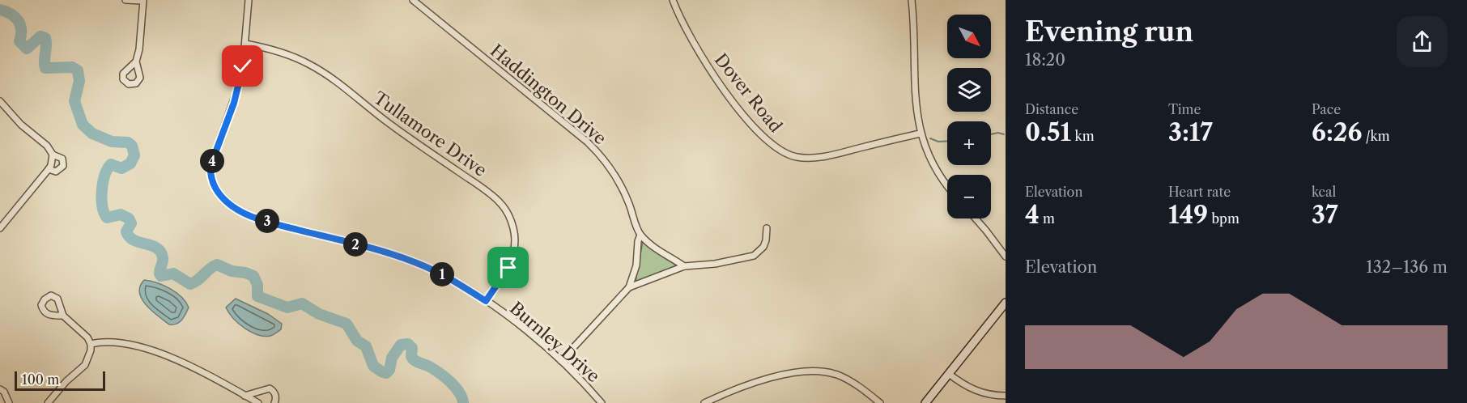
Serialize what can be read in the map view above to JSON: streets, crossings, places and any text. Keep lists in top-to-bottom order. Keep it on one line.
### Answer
{"streets":{"street":["Dover Road","Haddington Drive","Tullamore Drive","Burnley Drive"]},"crossings":[["Tullamore Drive","Burnley Drive"]],"scale_bar":"100 m","north":"bottom right","page":{"heading":["Evening run","18:20"],"map_buttons":["+","−"],"stats":[["Distance","0.51 km"],["Time","3:17"],["Pace","6:26 /km"],["Elevation","4 m"],["Heart rate","149 bpm"],["kcal","37"]],"pins":["4","3","2","1"],"chart":["Elevation","132–136 m"],"scale":"100 m"}}
